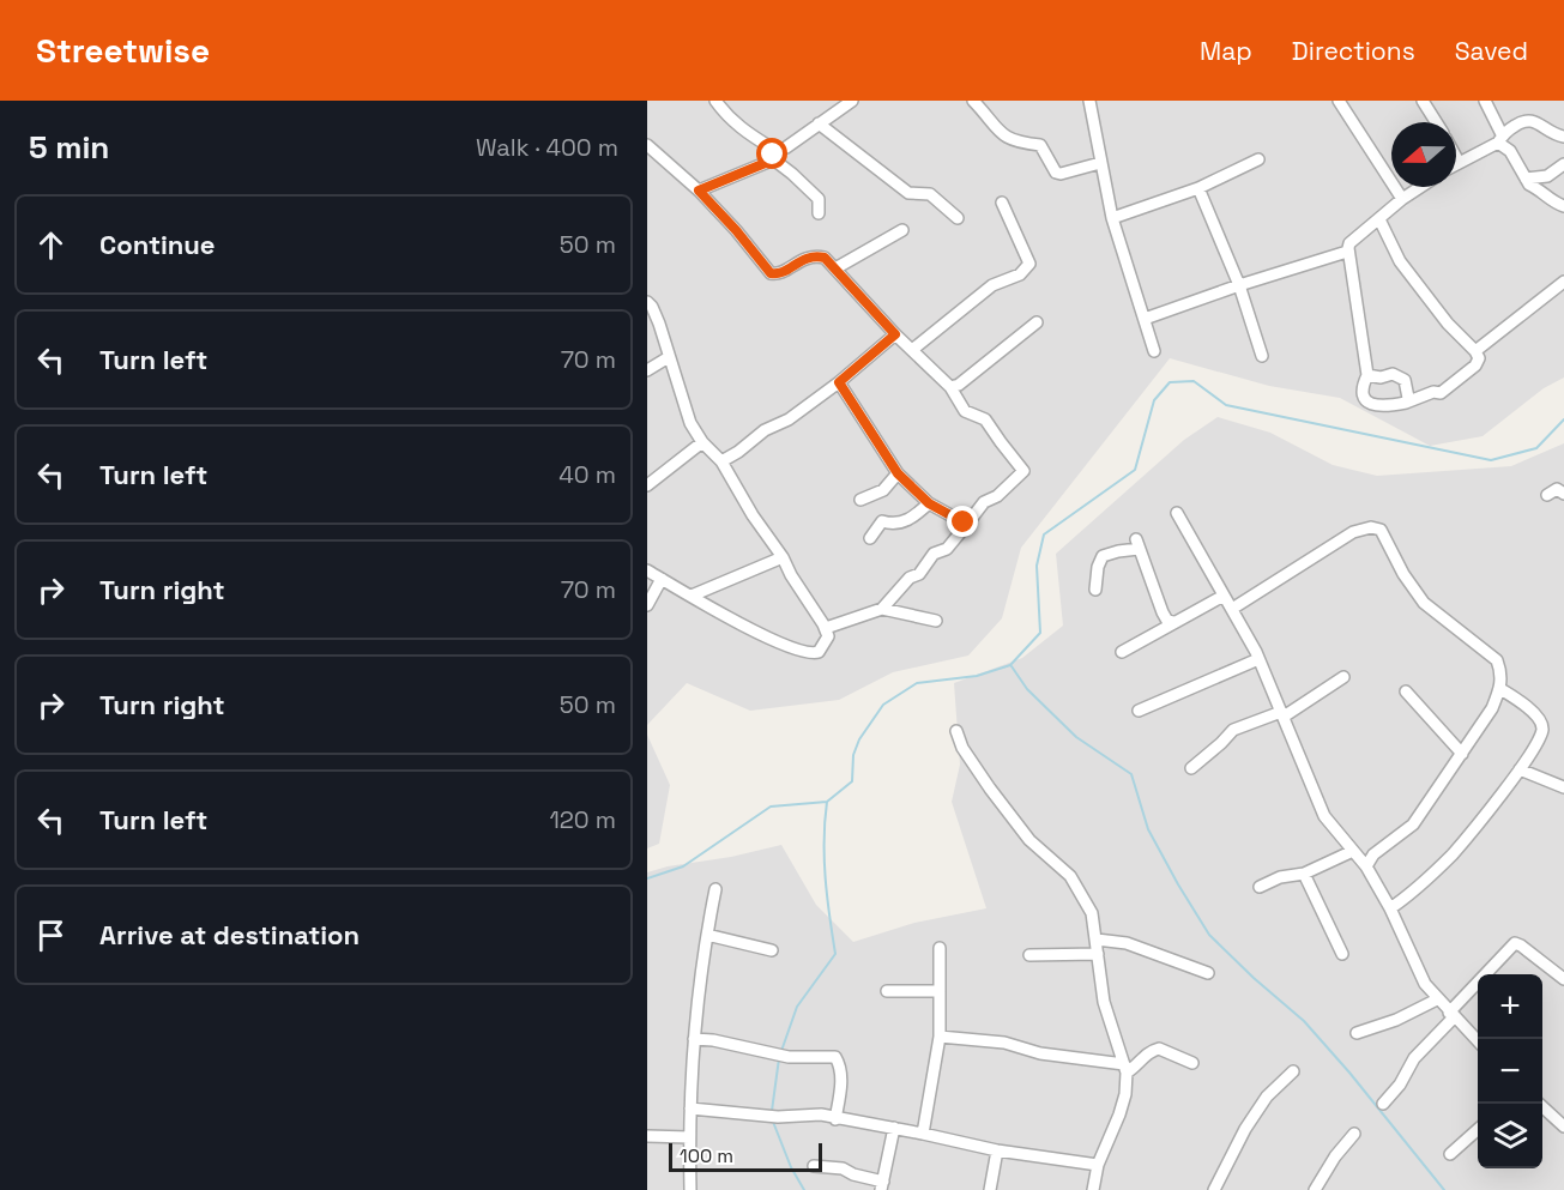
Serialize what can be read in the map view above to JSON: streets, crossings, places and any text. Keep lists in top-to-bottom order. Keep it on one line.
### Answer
{"scale_bar":"100 m","north":"left","page":{"header":"Streetwise","nav":["Map","Directions","Saved"],"heading":["5 min","Walk · 400 m"],"list":[["Continue","50 m"],["Turn left","70 m"],["Turn left","40 m"],["Turn right","70 m"],["Turn right","50 m"],["Turn left","120 m"],"Arrive at destination"],"map_buttons":["+","−"],"scale":"100 m"}}
